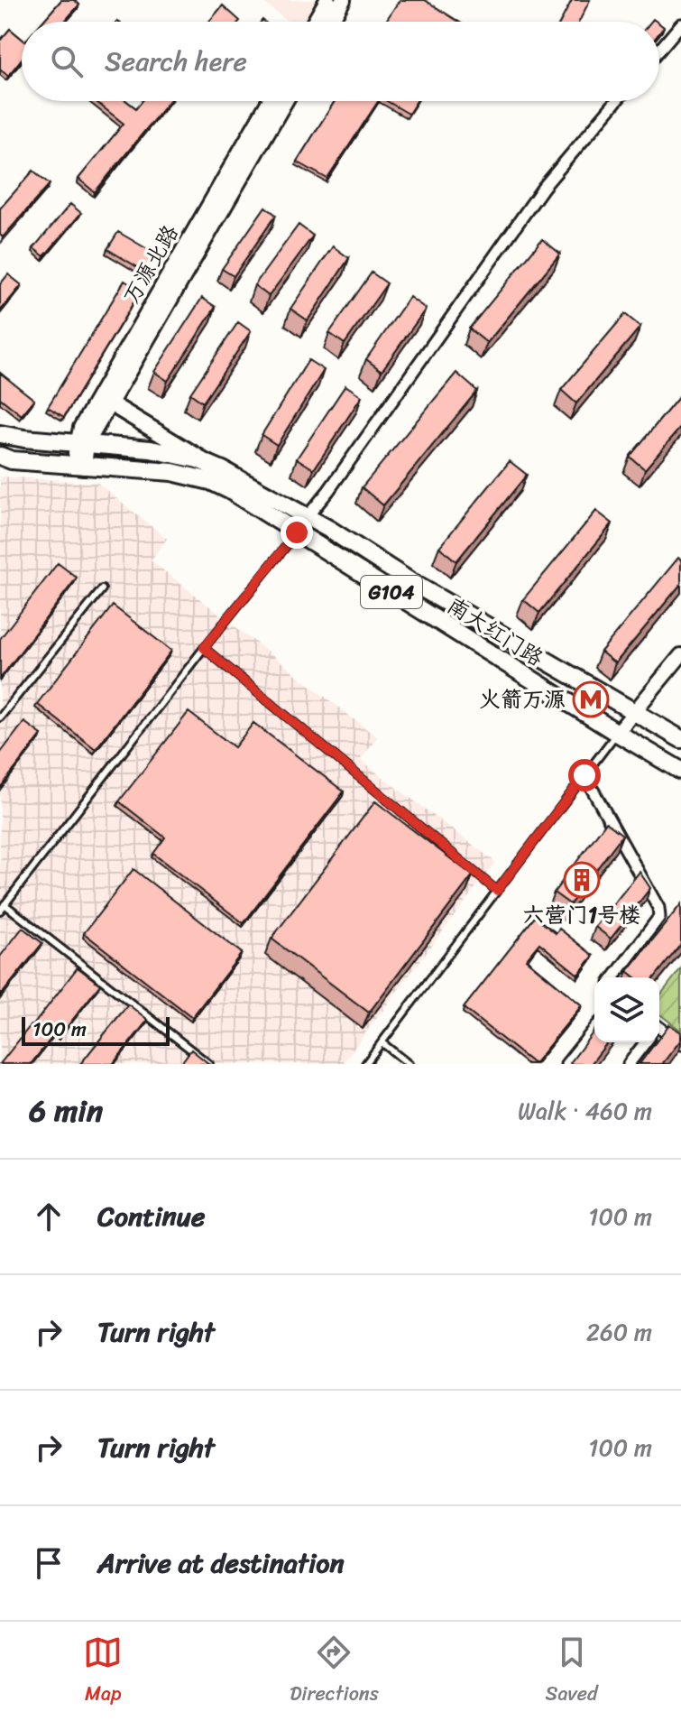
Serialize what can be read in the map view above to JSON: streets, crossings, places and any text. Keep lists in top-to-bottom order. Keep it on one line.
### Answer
{"streets":{"highway":["G104","南大红门路"],"main road":["万源北路"]},"crossings":[["万源北路","G104"]],"places":{"metro station":["火箭万源"],"building":["六营门1号楼"]},"scale_bar":"100 m","page":{"search":"Search here","scale":"100 m","heading":["6 min","Walk · 460 m"],"list":[["Continue","100 m"],["Turn right","260 m"],["Turn right","100 m"],"Arrive at destination"],"nav":["Map","Directions","Saved"]}}
